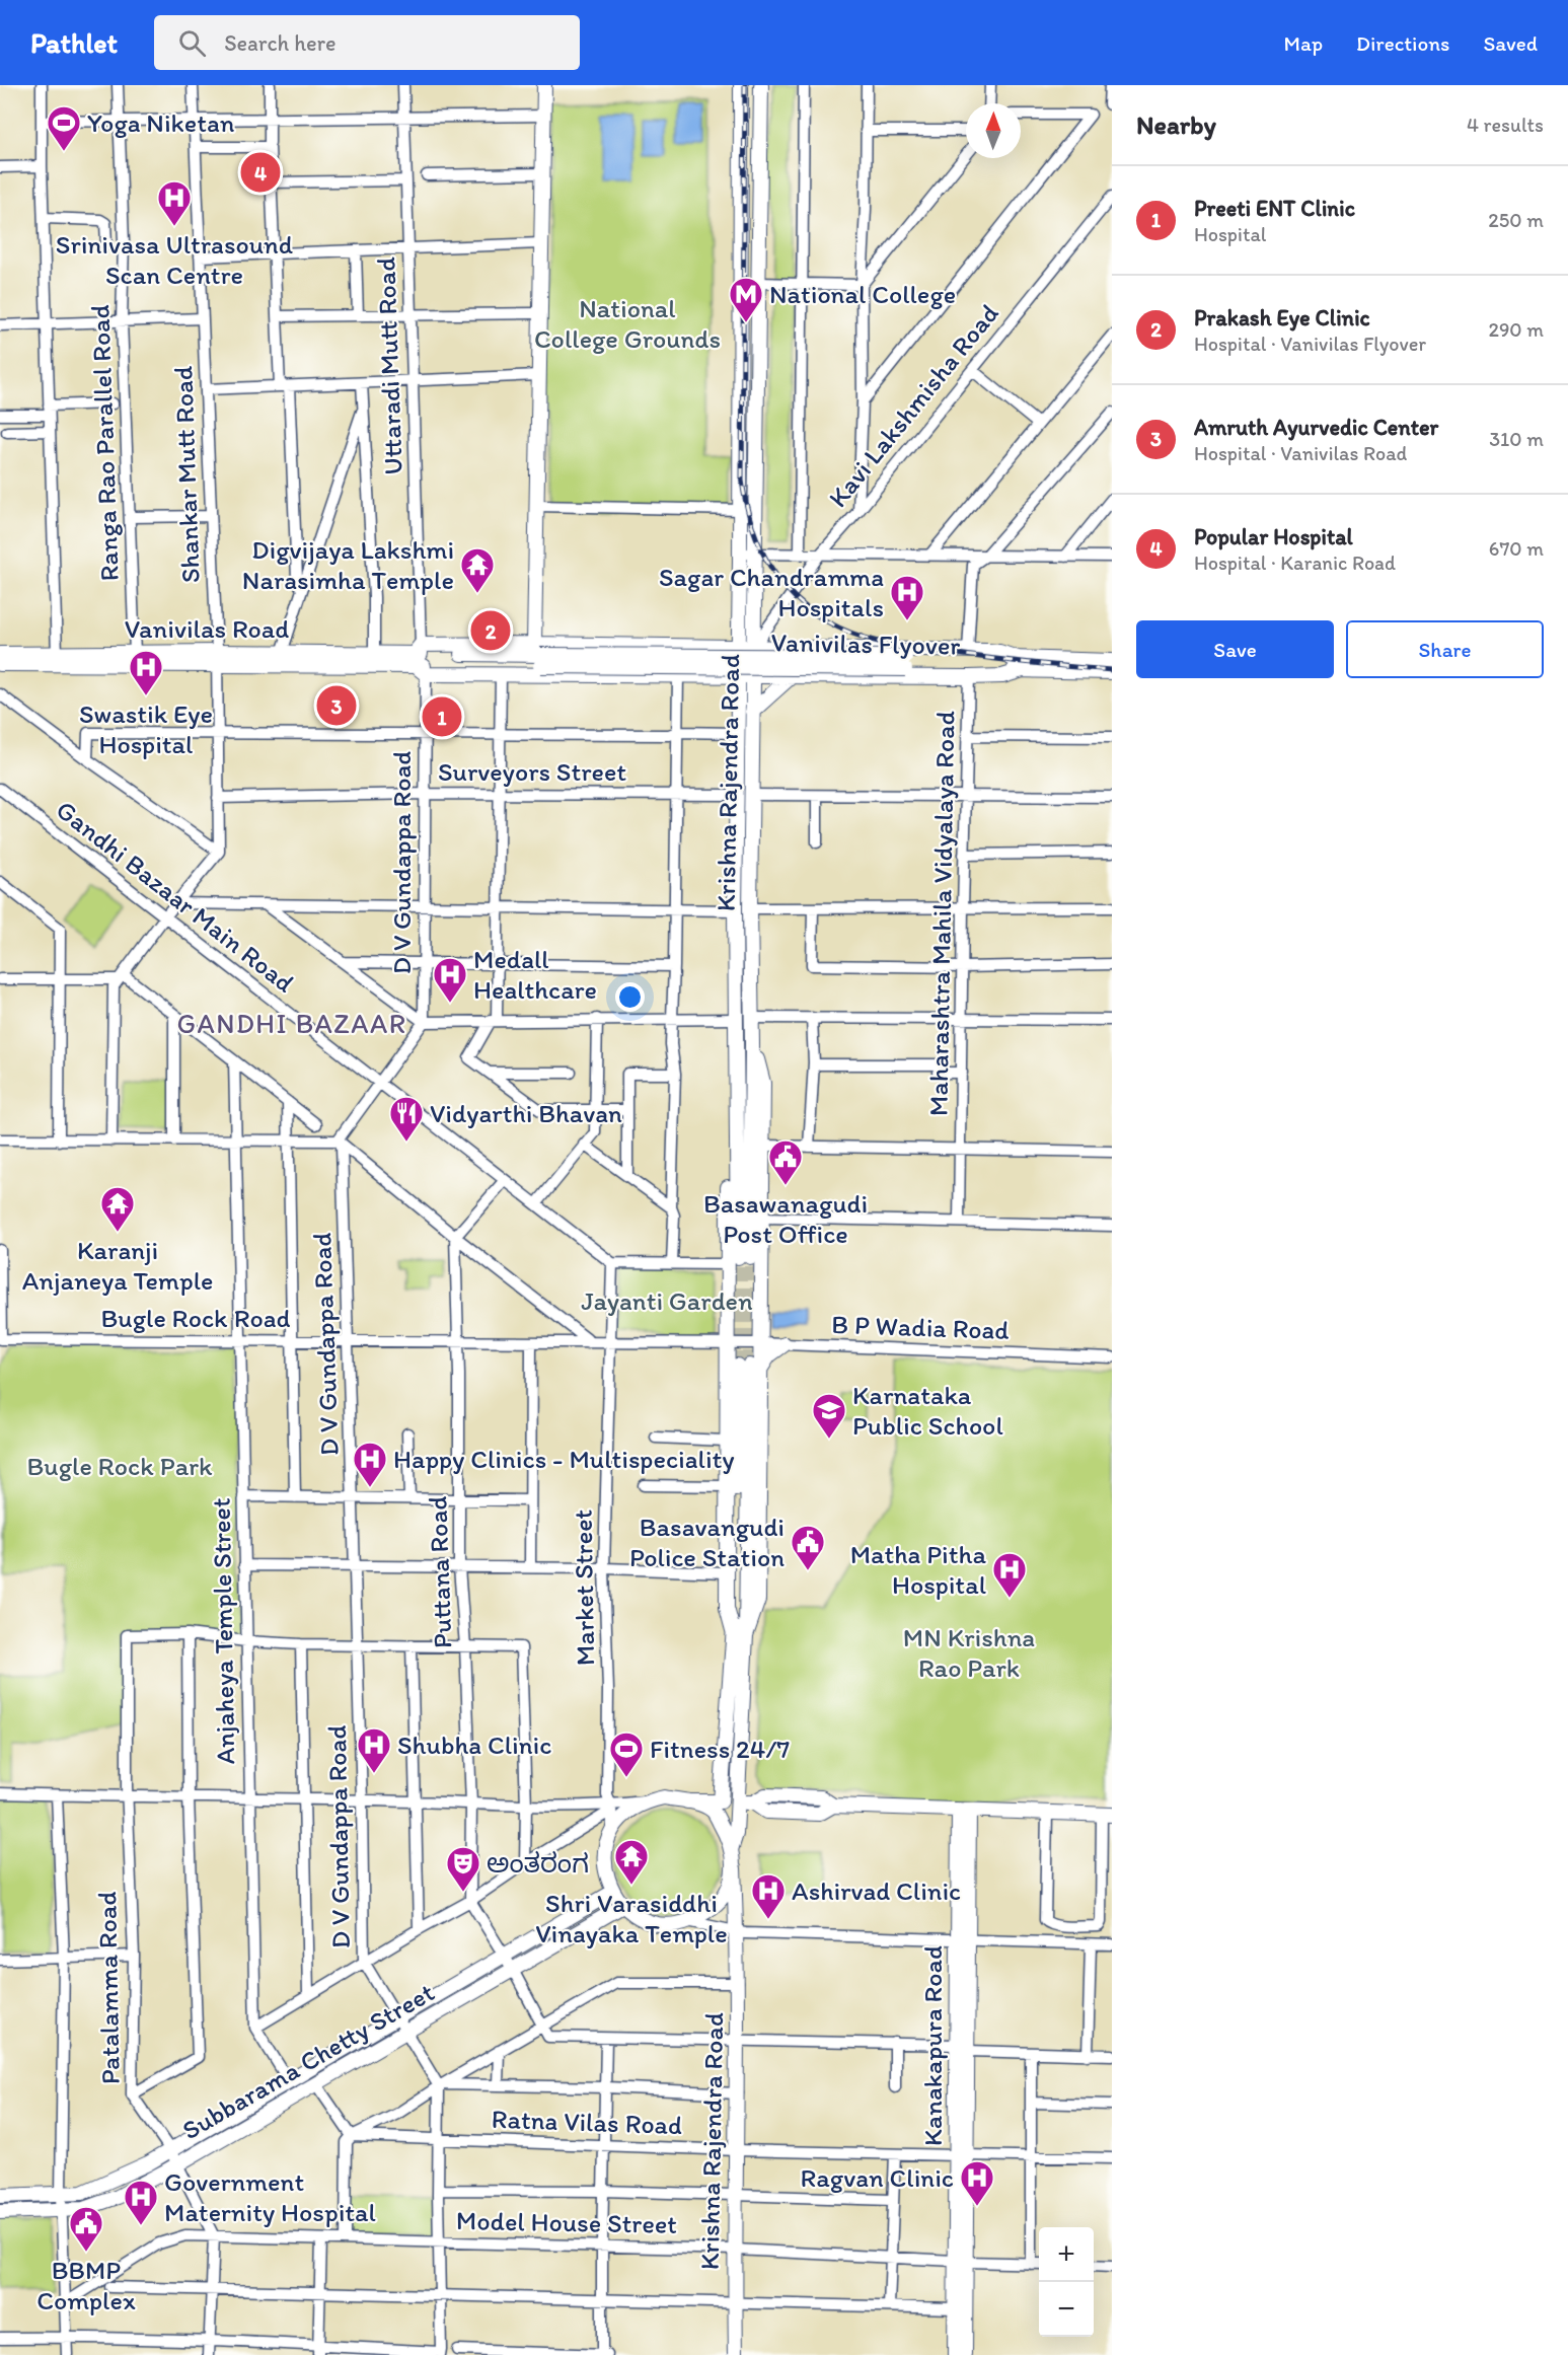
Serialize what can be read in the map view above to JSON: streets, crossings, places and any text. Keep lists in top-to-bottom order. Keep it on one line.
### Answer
{"streets":{"main road":["Vanivilas Road","Vanivilas Flyover","Krishna Rajendra Road","Kanakapura Road","Subbarama Chetty Street"],"street":["Uttaradi Mutt Road","Kavi Lakshmisha Road","Ranga Rao Parallel Road","Shankar Mutt Road","Surveyors Street","D V Gundappa Road","Gandhi Bazaar Main Road","Maharashtra Mahila Vidyalaya Road","Bugle Rock Road","B P Wadia Road","Puttana Road","Market Street","Anjaheya Temple Street","Patalamma Road","Ratna Vilas Road","Model House Street"]},"crossings":[["Uttaradi Mutt Road","Vanivilas Road"],["Uttaradi Mutt Road","Vanivilas Flyover"],["Uttaradi Mutt Road","D V Gundappa Road"],["Kavi Lakshmisha Road","Krishna Rajendra Road"],["Ranga Rao Parallel Road","Vanivilas Road"],["Shankar Mutt Road","Vanivilas Road"],["Shankar Mutt Road","Surveyors Street"],["Vanivilas Road","Vanivilas Flyover"],["Vanivilas Road","D V Gundappa Road"],["Vanivilas Flyover","D V Gundappa Road"],["Surveyors Street","Krishna Rajendra Road"],["Surveyors Street","D V Gundappa Road"],["Krishna Rajendra Road","Market Street"],["Krishna Rajendra Road","Subbarama Chetty Street"],["Krishna Rajendra Road","Ratna Vilas Road"],["Krishna Rajendra Road","Model House Street"],["D V Gundappa Road","Bugle Rock Road"],["D V Gundappa Road","Subbarama Chetty Street"],["Gandhi Bazaar Main Road","Market Street"],["Bugle Rock Road","B P Wadia Road"],["Bugle Rock Road","Puttana Road"],["Bugle Rock Road","Market Street"],["Bugle Rock Road","Anjaheya Temple Street"],["Market Street","Subbarama Chetty Street"],["Patalamma Road","Subbarama Chetty Street"],["Patalamma Road","Model House Street"],["Kanakapura Road","Ratna Vilas Road"],["Kanakapura Road","Model House Street"]],"districts":["GANDHI BAZAAR"],"parks":["National College Grounds","Jayanti Garden","Bugle Rock Park","MN Krishna Rao Park"],"places":{"sports":["Yoga Niketan","Fitness 24/7"],"hospital":["Srinivasa Ultrasound Scan Centre","Sagar Chandramma Hospitals","Swastik Eye Hospital","Medall Healthcare","Happy Clinics - Multispeciality","Matha Pitha Hospital","Shubha Clinic","Ashirvad Clinic","Ragvan Clinic","Government Maternity Hospital"],"metro station":["National College"],"temple":["Digvijaya Lakshmi Narasimha Temple","Karanji Anjaneya Temple","Shri Varasiddhi Vinayaka Temple"],"restaurant":["Vidyarthi Bhavan"],"public building":["Basawanagudi Post Office","Basavangudi Police Station","BBMP Complex"],"school or university":["Karnataka Public School"],"theatre":["ಅಂತರಂಗ"]},"north":"top","page":{"header":"Pathlet","search":"Search here","nav":["Map","Directions","Saved"],"heading":["Nearby","4 results"],"pins":["4","2","3","1"],"list":[{"mark":"1","name":"Preeti ENT Clinic","note":"Hospital","value":"250 m"},{"mark":"2","name":"Prakash Eye Clinic","note":"Hospital · Vanivilas Flyover","value":"290 m"},{"mark":"3","name":"Amruth Ayurvedic Center","note":"Hospital · Vanivilas Road","value":"310 m"},{"mark":"4","name":"Popular Hospital","note":"Hospital · Karanic Road","value":"670 m"}],"buttons":["Save","Share"],"map_buttons":["+","−"]}}
